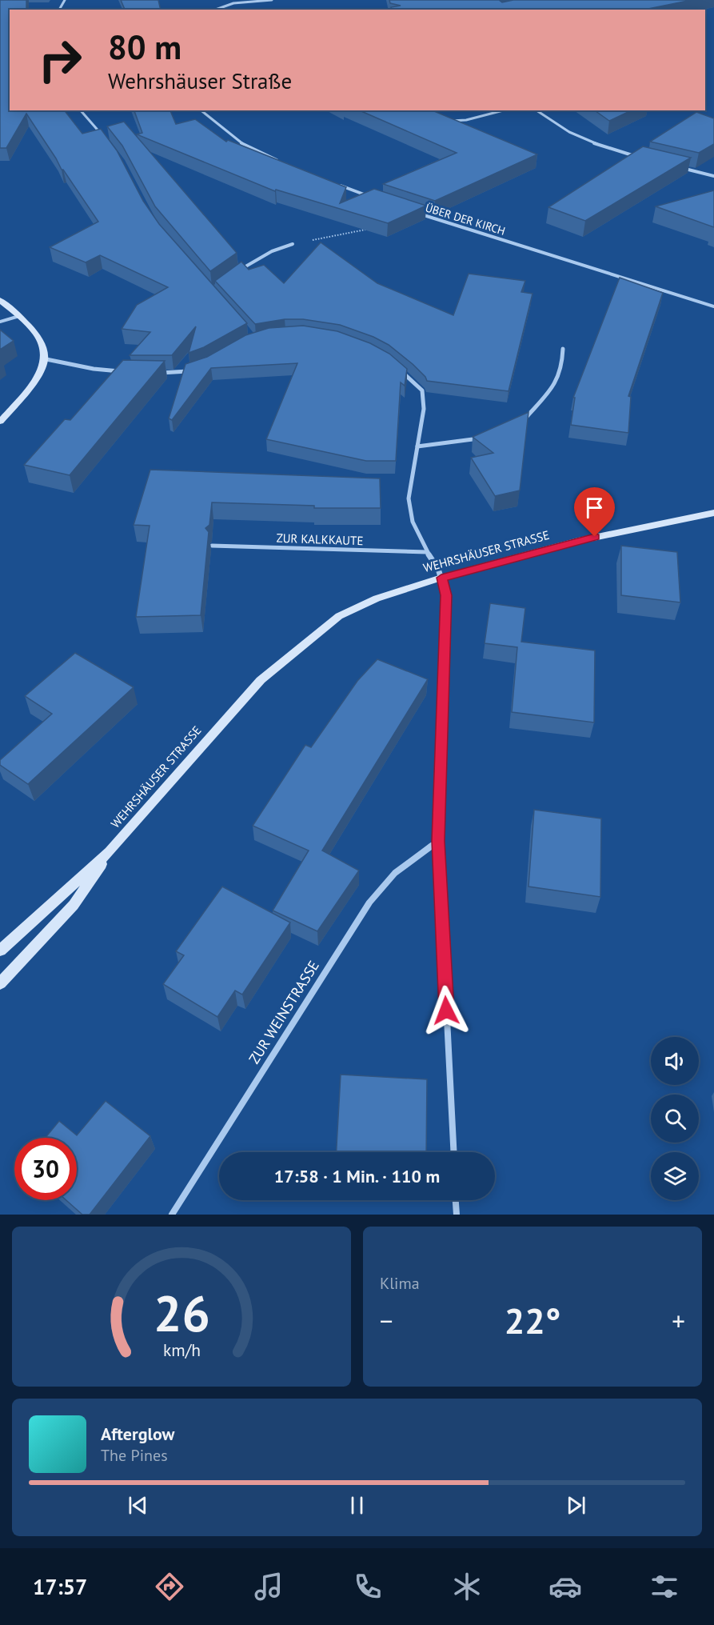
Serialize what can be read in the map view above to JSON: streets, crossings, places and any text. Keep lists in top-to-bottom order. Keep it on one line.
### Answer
{"streets":{"street":["ÜBER DER KIRCH","ZUR KALKKAUTE","WEHRSHÄUSER STRASSE","ZUR WEINSTRASSE"]},"page":{"turn":["80 m","Wehrshäuser Straße"],"limit":"30","trip":"17:58 · 1 Min. · 110 m","tile":"Klima","heat":["−","22°","+"],"song":["Afterglow","The Pines"],"tabs":"17:57","gauge":["26","km/h"]}}
